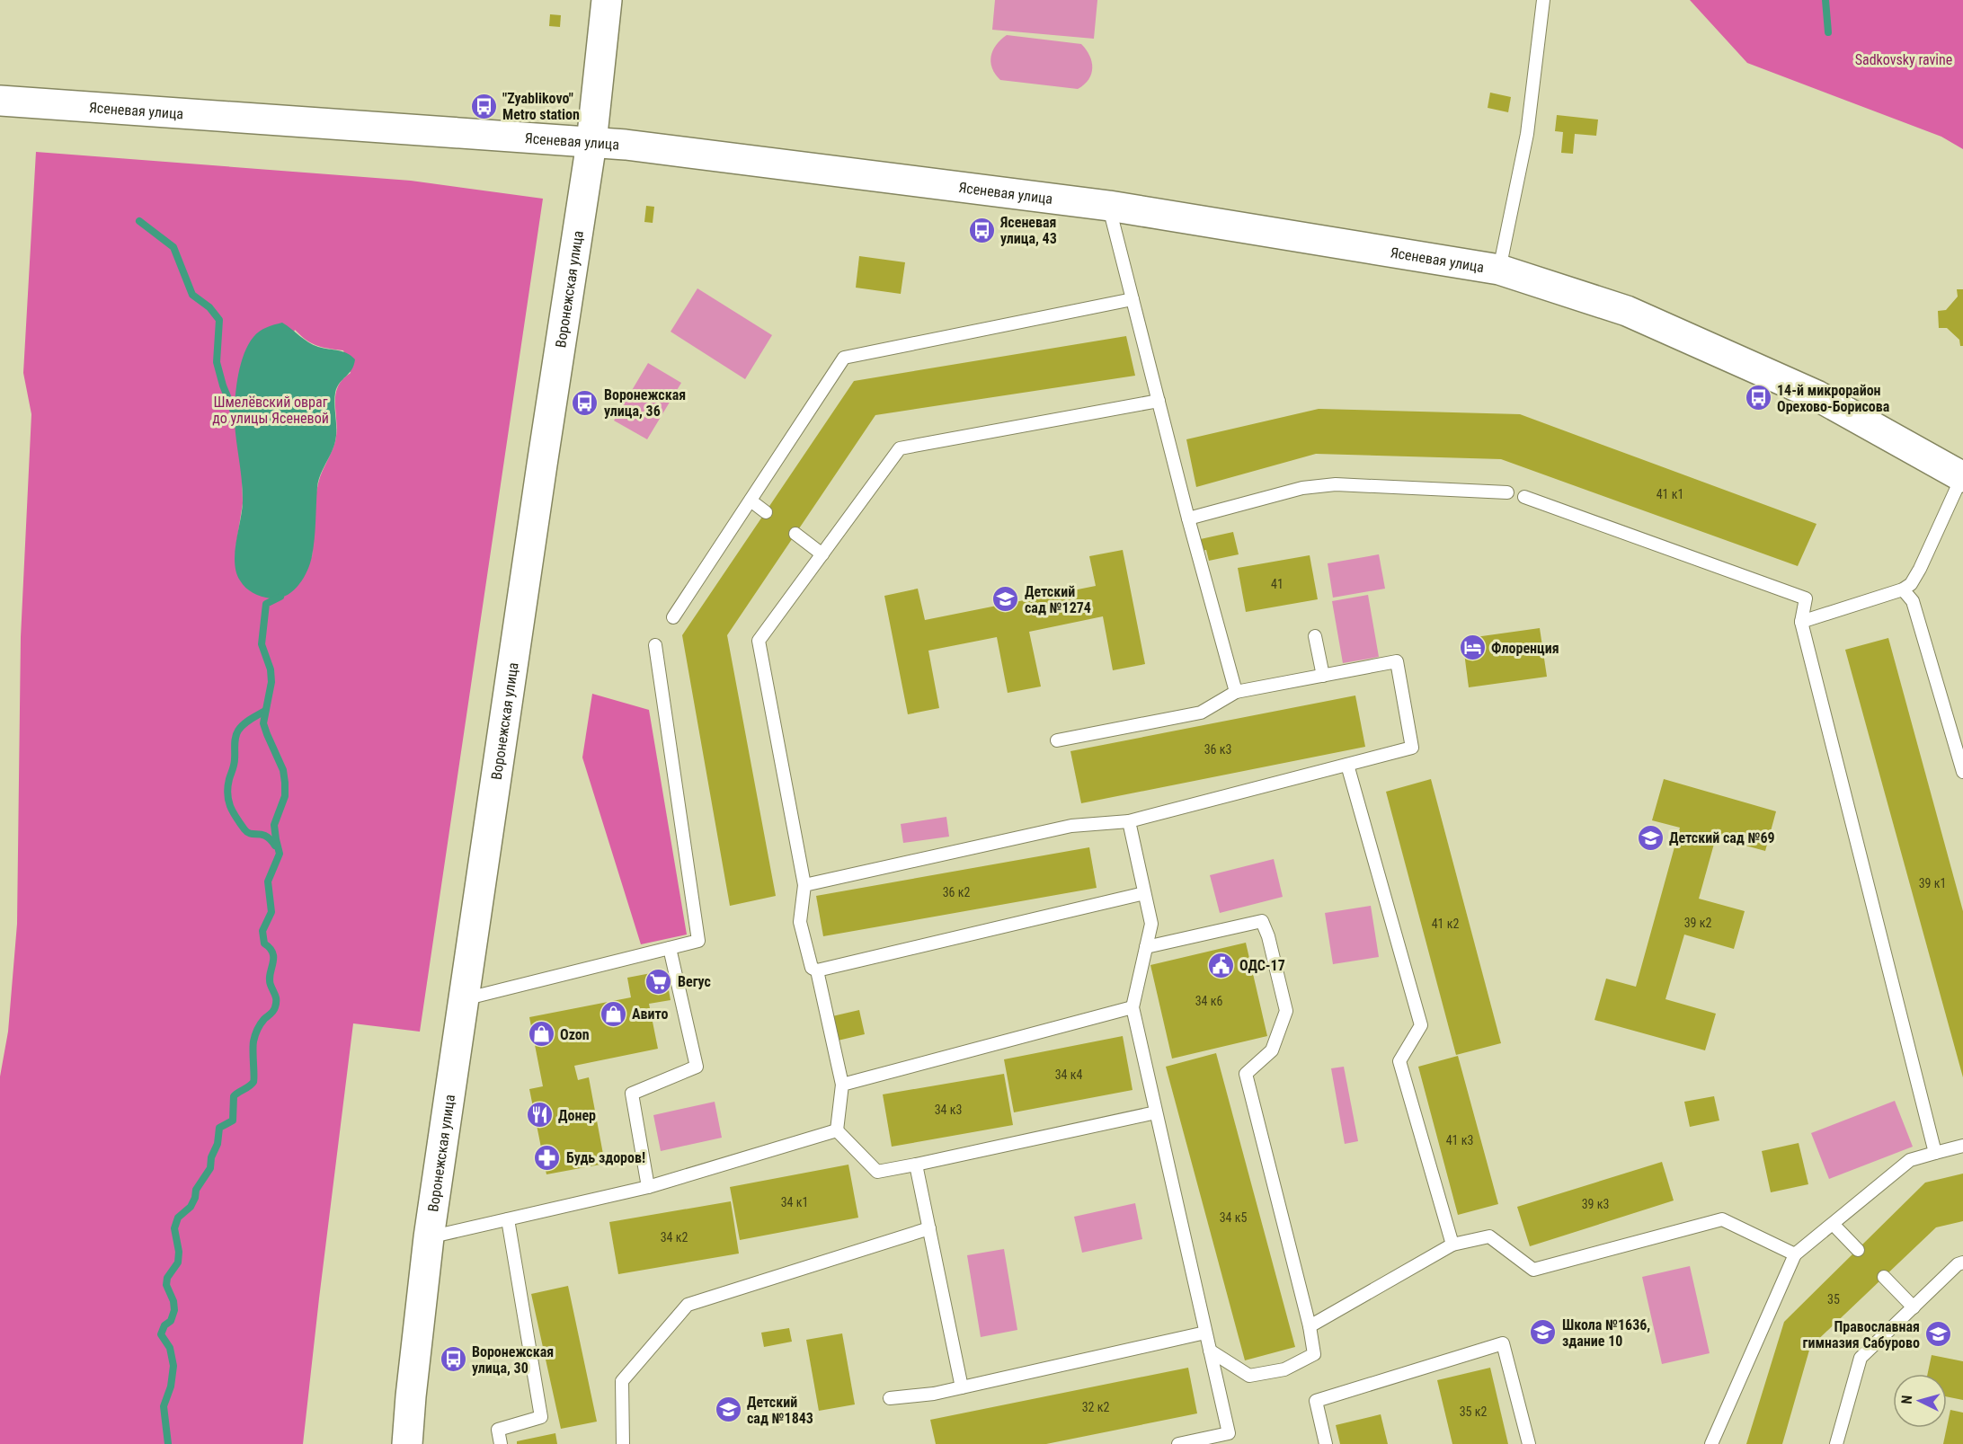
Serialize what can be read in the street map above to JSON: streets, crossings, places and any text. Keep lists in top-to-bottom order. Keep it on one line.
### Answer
{"streets":{"main road":["Ясеневая улица","Воронежская улица"]},"crossings":[["Ясеневая улица","Воронежская улица"]],"parks":["Sadkovsky ravine","Шмелёвский овраг до улицы Ясеневой"],"places":{"bus stop":["\"Zyablikovo\" Metro station","Ясеневая улица, 43","14-й микрорайон Орехово-Борисова","Воронежская улица, 36","Воронежская улица, 30"],"school or university":["Детский сад №1274","Детский сад №69","Школа №1636, здание 10","Православная гимназия Сабурово","Детский сад №1843"],"hotel":["Флоренция"],"public building":["ОДС-17"],"supermarket":["Вегус"],"shop":["Авито","Ozon"],"restaurant":["Донер"],"pharmacy":["Будь здоров!"]},"house_numbers":["41 к1","41","36 к3","39 к1","36 к2","39 к2","41 к2","34 к6","34 к4","34 к3","41 к3","34 к1","39 к3","34 к5","34 к2","35","32 к2","35 к2"],"north":"left"}
